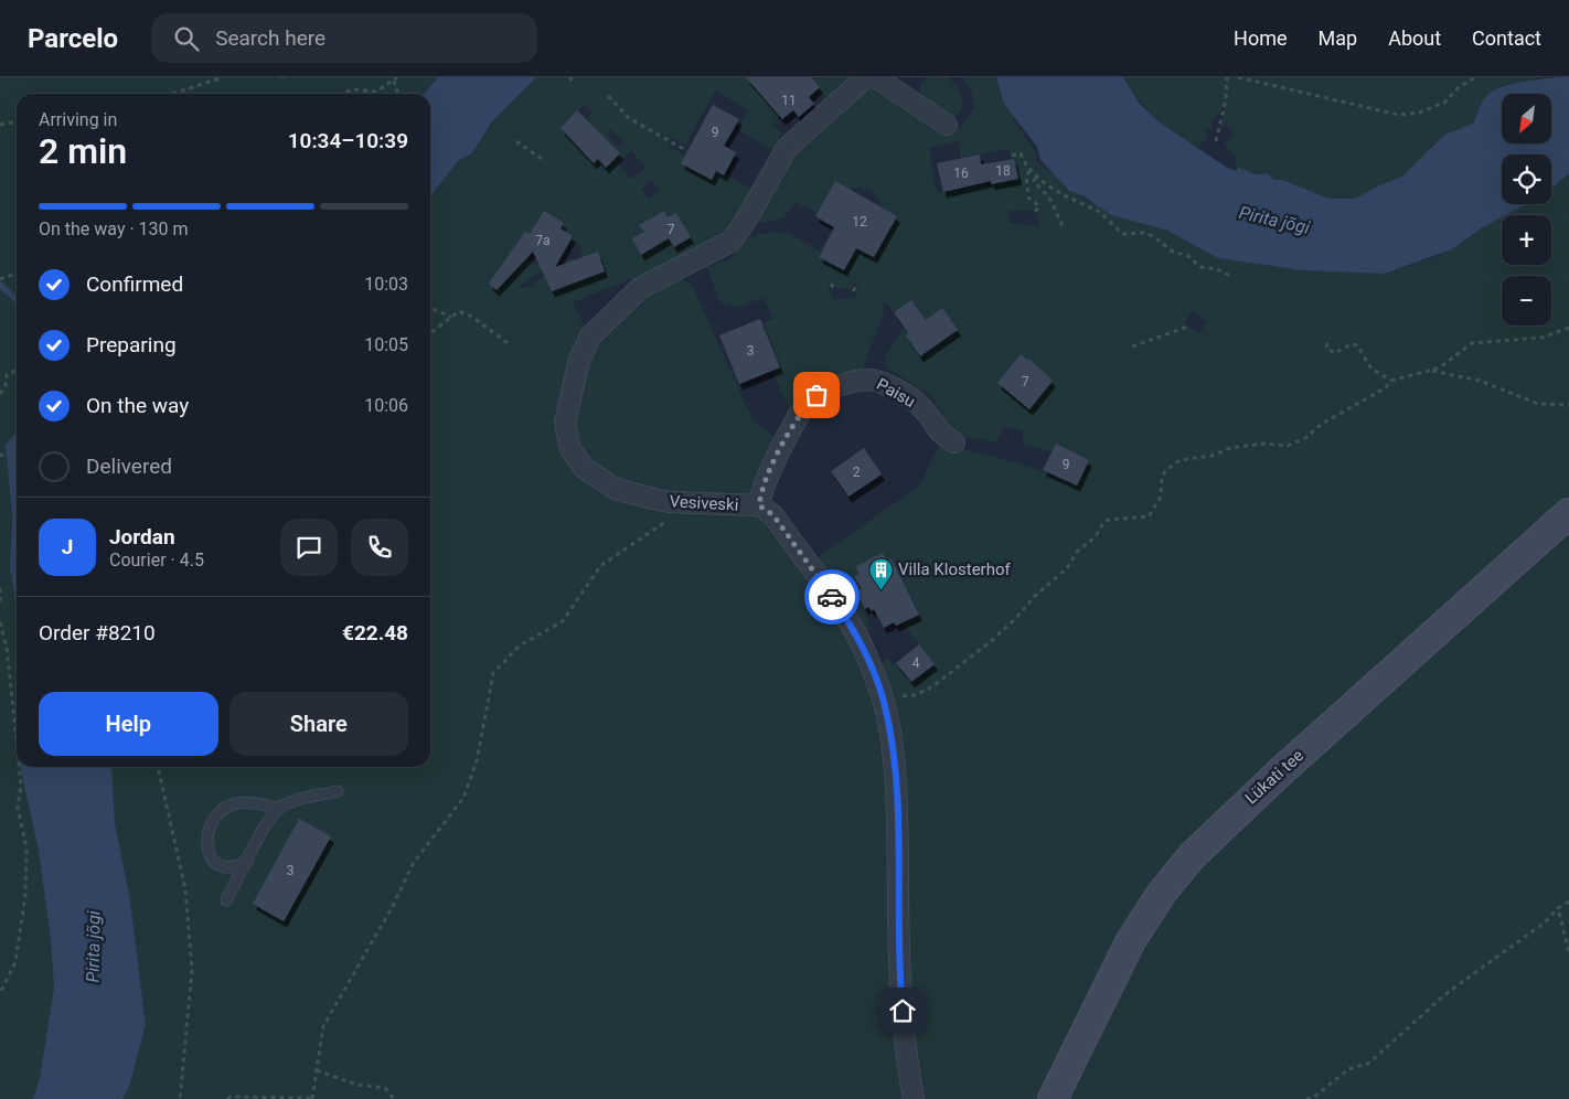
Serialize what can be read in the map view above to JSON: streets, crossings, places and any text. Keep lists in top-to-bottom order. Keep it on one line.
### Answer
{"streets":{"main road":["Lükati tee"],"street":["Paisu","Vesiveski"]},"crossings":[["Paisu","Vesiveski"]],"water":["Pirita jõgi"],"places":{"building":["Villa Klosterhof"]},"house_numbers":["11","9","18","16","12","7","7a","3","7","9","2","4","3"],"north":"bottom left","page":{"header":"Parcelo","search":"Search here","nav":["Home","Map","About","Contact"],"map_buttons":["+","−"],"heading":["2 min","Arriving in","10:34–10:39"],"panel":["Jordan","Courier · 4.5","Order #8210","€22.48"],"bar":"On the way · 130 m","list":[["Confirmed","10:03"],["Preparing","10:05"],["On the way","10:06"],"Delivered"],"round":"J","buttons":["Help","Share"]}}
